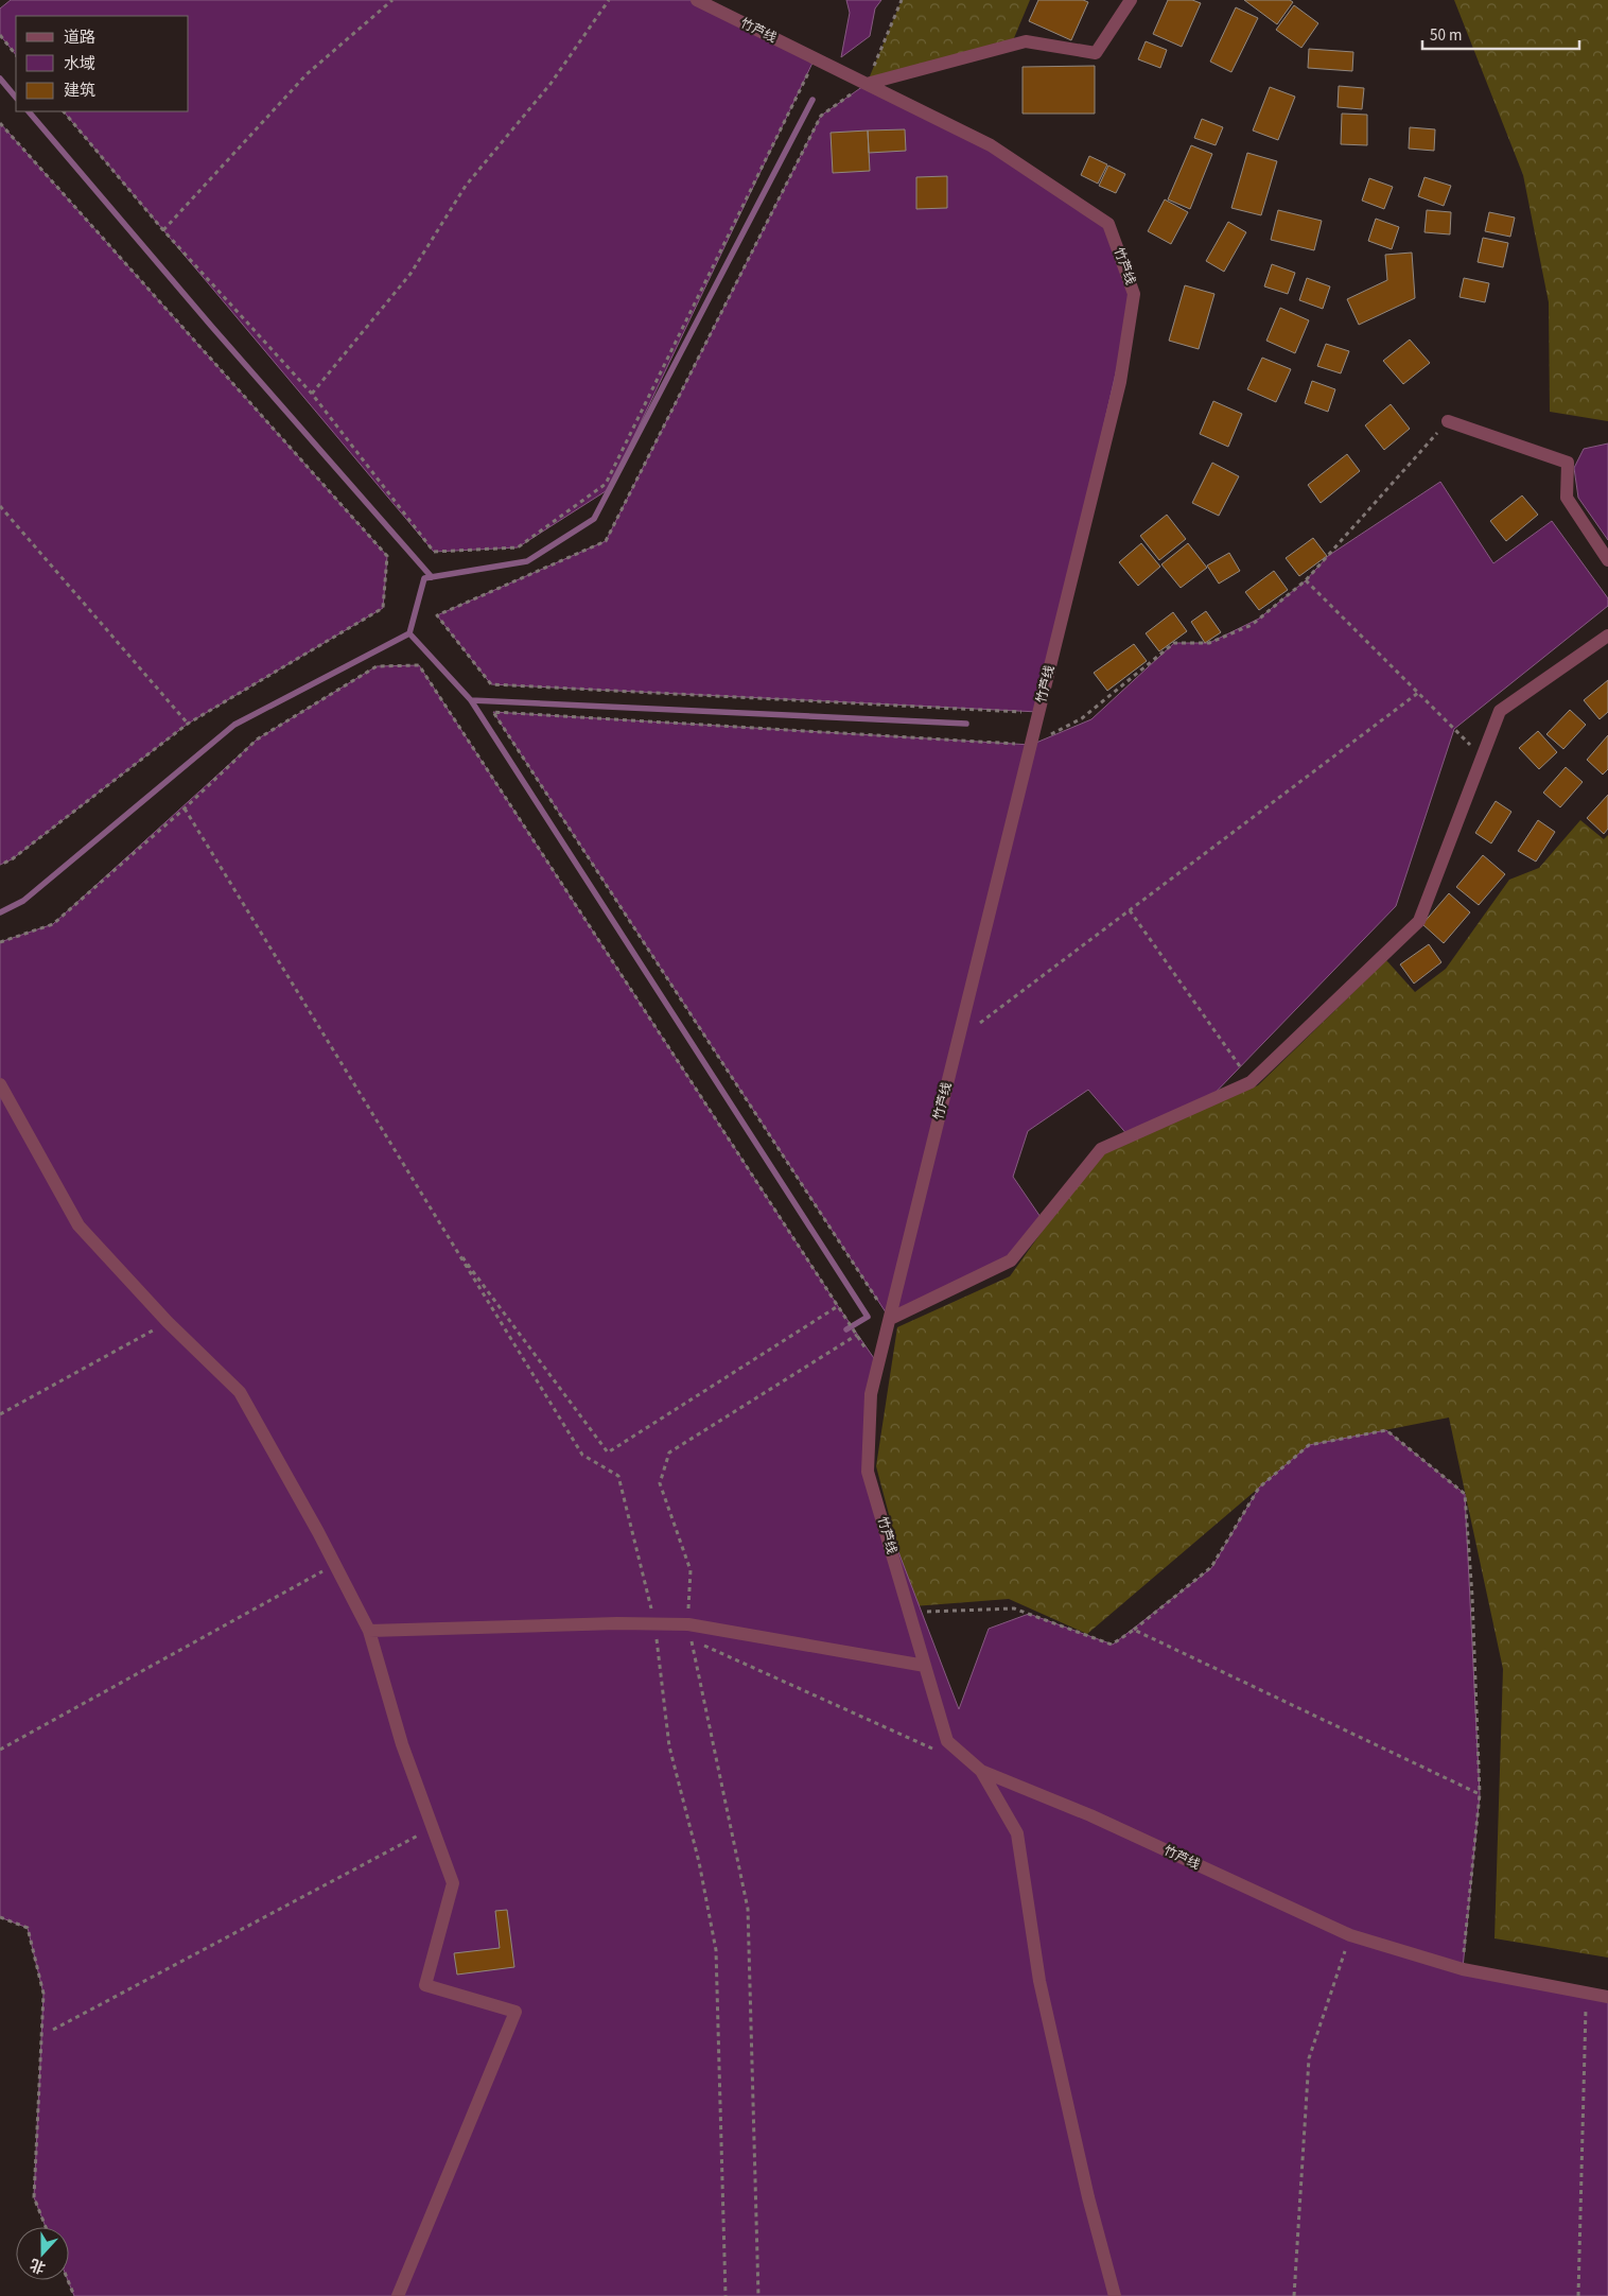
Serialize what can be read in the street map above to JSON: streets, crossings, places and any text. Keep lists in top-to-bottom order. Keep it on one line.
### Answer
{"streets":{"street":["竹芦线"]},"legend":["道路","水域","建筑"],"scale_bar":"50 m","north":"bottom"}
